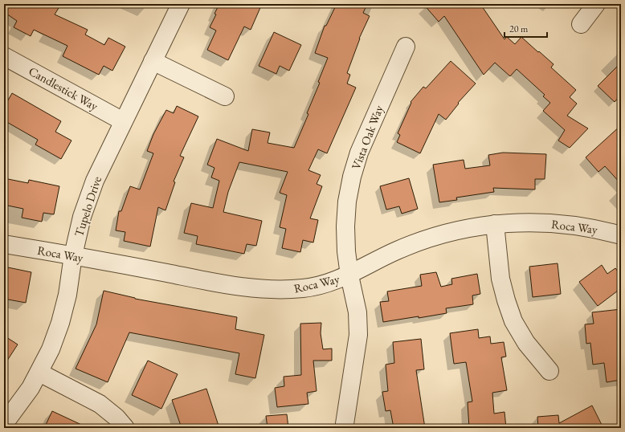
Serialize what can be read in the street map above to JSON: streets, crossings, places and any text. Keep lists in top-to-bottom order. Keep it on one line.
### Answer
{"streets":{"street":["Candlestick Way","Vista Oak Way","Tupelo Drive","Roca Way"]},"crossings":[["Candlestick Way","Tupelo Drive"],["Vista Oak Way","Roca Way"],["Tupelo Drive","Roca Way"]],"scale_bar":"20 m"}
